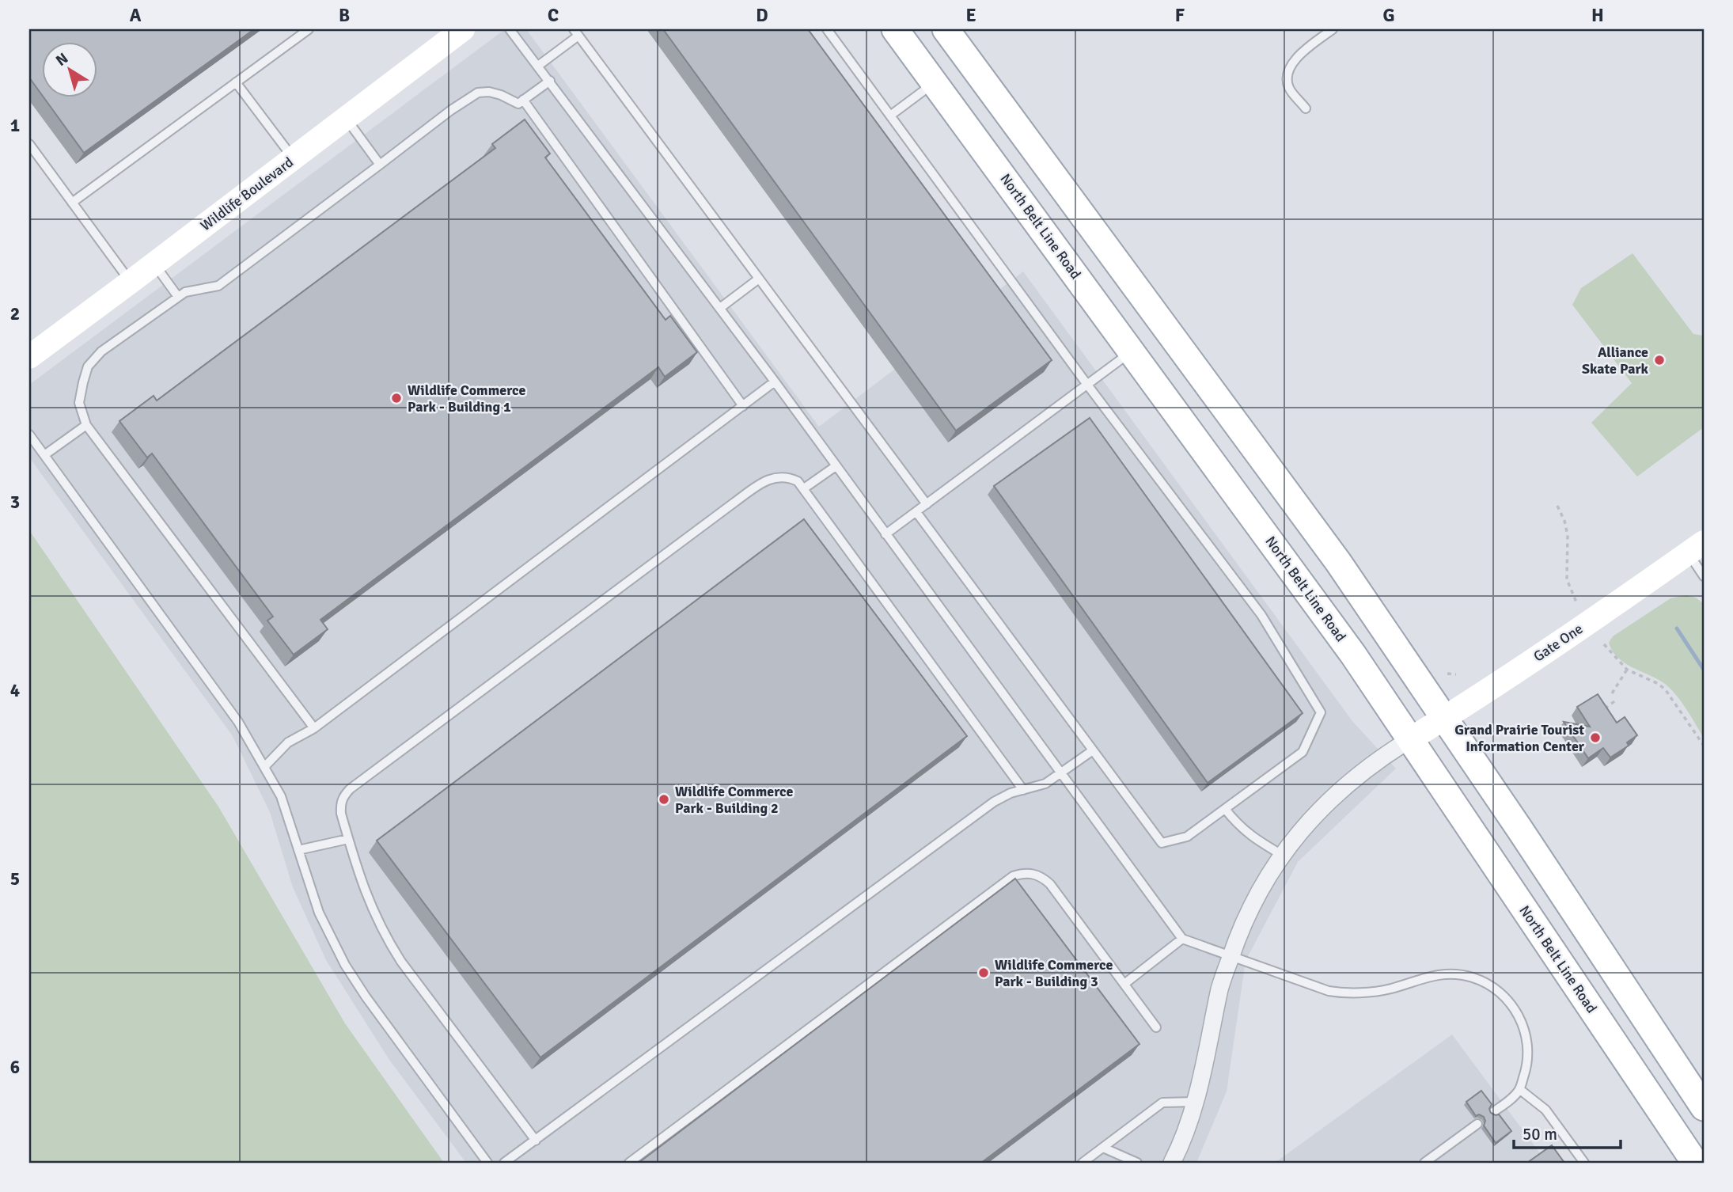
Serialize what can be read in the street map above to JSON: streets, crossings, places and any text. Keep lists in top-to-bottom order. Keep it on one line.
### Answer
{"streets":{"main road":["North Belt Line Road"],"street":["Wildlife Boulevard","Gate One"]},"crossings":[["North Belt Line Road","Gate One"]],"places":["Alliance Skate Park","Wildlife Commerce Park - Building 1","Grand Prairie Tourist Information Center","Wildlife Commerce Park - Building 2","Wildlife Commerce Park - Building 3"],"scale_bar":"50 m","north":"top left","grid":{"columns":["A","B","C","D","E","F","G","H"],"rows":["1","2","3","4","5","6"]}}
